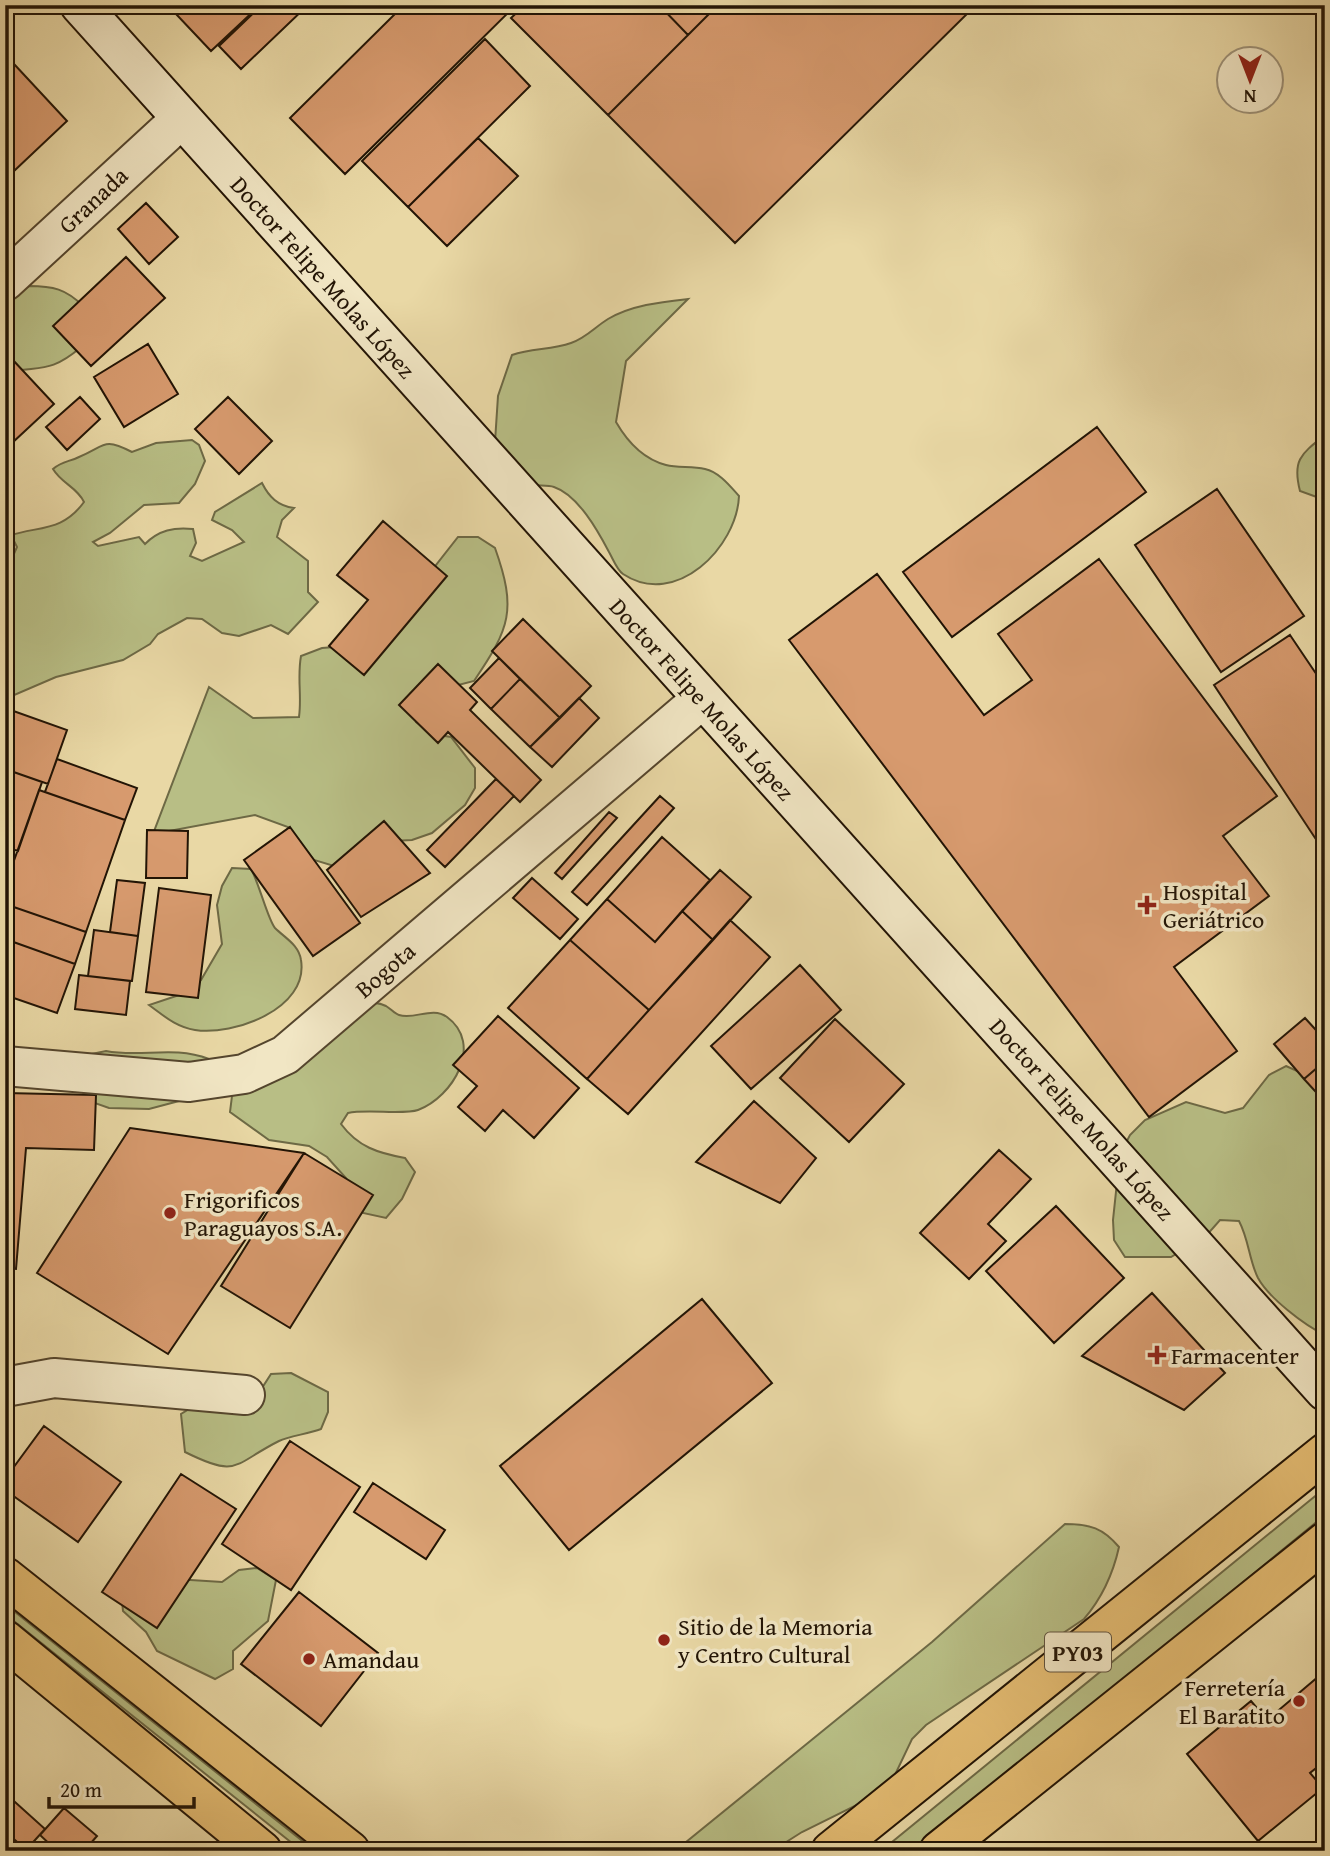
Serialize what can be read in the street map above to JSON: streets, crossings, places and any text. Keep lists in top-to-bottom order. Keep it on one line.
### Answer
{"streets":{"main road":["Granada","Doctor Felipe Molas López","Bogota","PY03"]},"crossings":[["Granada","Doctor Felipe Molas López"],["Doctor Felipe Molas López","Bogota"]],"places":{"health":["Hospital Geriátrico","Farmacenter"],"other":["Frigorificos Paraguayos S.A.","Sitio de la Memoria y Centro Cultural","Amandau","Ferretería El Baratito"]},"scale_bar":"20 m","north":"bottom"}
